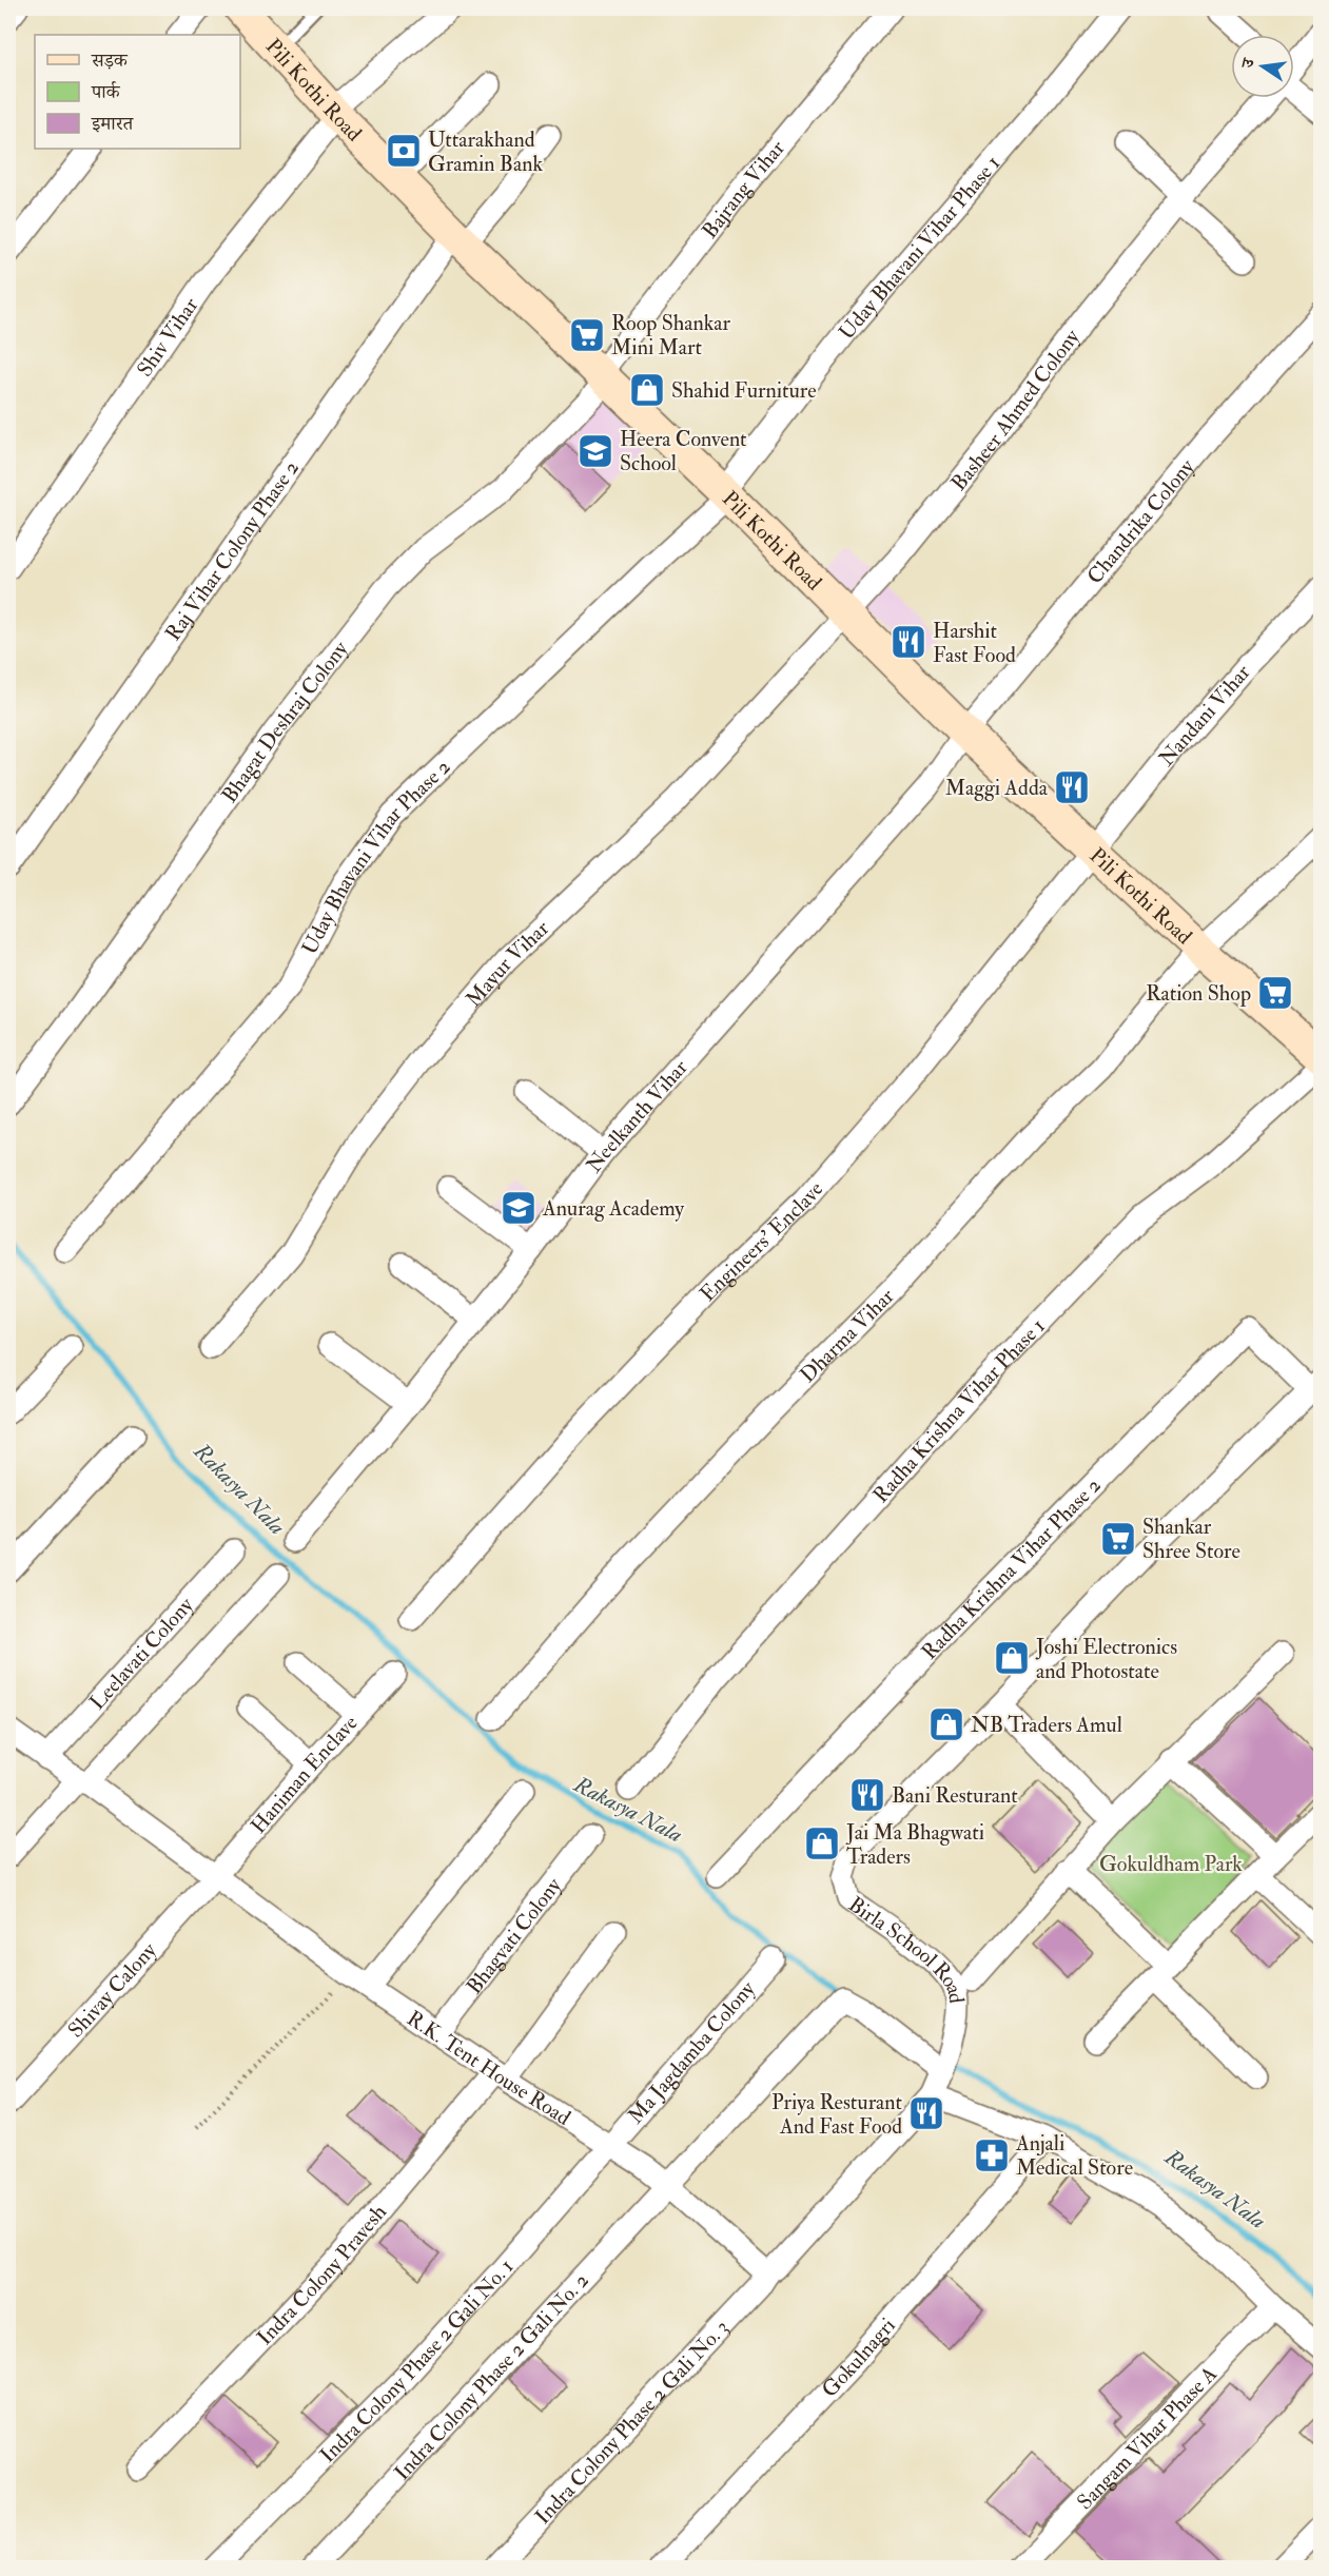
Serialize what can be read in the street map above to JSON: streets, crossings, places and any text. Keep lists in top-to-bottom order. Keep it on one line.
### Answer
{"streets":{"street":["Pili Kothi Road","Bajrang Vihar","Uday Bhavani Vihar Phase 1","Shiv Vihar","Basheer Ahmed Colony","Chandrika Colony","Raj Vihar Colony Phase 2","Nandani Vihar","Bhagat Deshraj Colony","Uday Bhavani Vihar Phase 2","Mayur Vihar","Neelkanth Vihar","Engineers' Enclave","Dharma Vihar","Radha Krishna Vihar Phase 1","Radha Krishna Vihar Phase 2","Leelavati Colony","Haniman Enclave","Bhagvati Colony","Birla School Road","Shivay Calony","Ma Jagdamba Colony","R.K. Tent House Road","Indra Colony Pravesh","Gokulnagri","Indra Colony Phase 2 Gali No. 1","Indra Colony Phase 2 Gali No. 2","Indra Colony Phase 2 Gali No. 3","Sangam Vihar Phase A"]},"crossings":[["Pili Kothi Road","Bajrang Vihar"],["Pili Kothi Road","Uday Bhavani Vihar Phase 1"],["Pili Kothi Road","Shiv Vihar"],["Pili Kothi Road","Basheer Ahmed Colony"],["Pili Kothi Road","Chandrika Colony"],["Pili Kothi Road","Raj Vihar Colony Phase 2"],["Pili Kothi Road","Nandani Vihar"],["Pili Kothi Road","Bhagat Deshraj Colony"],["Pili Kothi Road","Uday Bhavani Vihar Phase 2"],["Pili Kothi Road","Mayur Vihar"],["Pili Kothi Road","Neelkanth Vihar"],["Pili Kothi Road","Engineers' Enclave"],["Pili Kothi Road","Dharma Vihar"],["Bajrang Vihar","Bhagat Deshraj Colony"],["Uday Bhavani Vihar Phase 1","Uday Bhavani Vihar Phase 2"],["Basheer Ahmed Colony","Mayur Vihar"],["Chandrika Colony","Neelkanth Vihar"],["Nandani Vihar","Engineers' Enclave"],["Radha Krishna Vihar Phase 2","Birla School Road"],["Leelavati Colony","R.K. Tent House Road"],["Haniman Enclave","Shivay Calony"],["Haniman Enclave","R.K. Tent House Road"],["Bhagvati Colony","R.K. Tent House Road"],["Birla School Road","Indra Colony Phase 2 Gali No. 2"],["Shivay Calony","R.K. Tent House Road"],["Ma Jagdamba Colony","R.K. Tent House Road"],["Ma Jagdamba Colony","Indra Colony Phase 2 Gali No. 1"],["R.K. Tent House Road","Indra Colony Pravesh"],["R.K. Tent House Road","Indra Colony Phase 2 Gali No. 1"],["R.K. Tent House Road","Indra Colony Phase 2 Gali No. 2"],["R.K. Tent House Road","Indra Colony Phase 2 Gali No. 3"]],"water":["Rakasya Nala"],"parks":["Gokuldham Park"],"places":{"bank":["Uttarakhand Gramin Bank"],"supermarket":["Roop Shankar Mini Mart","Ration Shop","Shankar Shree Store"],"shop":["Shahid Furniture","Joshi Electronics and Photostate","NB Traders Amul","Jai Ma Bhagwati Traders"],"school or university":["Heera Convent School","Anurag Academy"],"restaurant":["Harshit Fast Food","Maggi Adda","Bani Resturant","Priya Resturant And Fast Food"],"pharmacy":["Anjali Medical Store"]},"legend":["सड़क","पार्क","इमारत"],"north":"left"}
